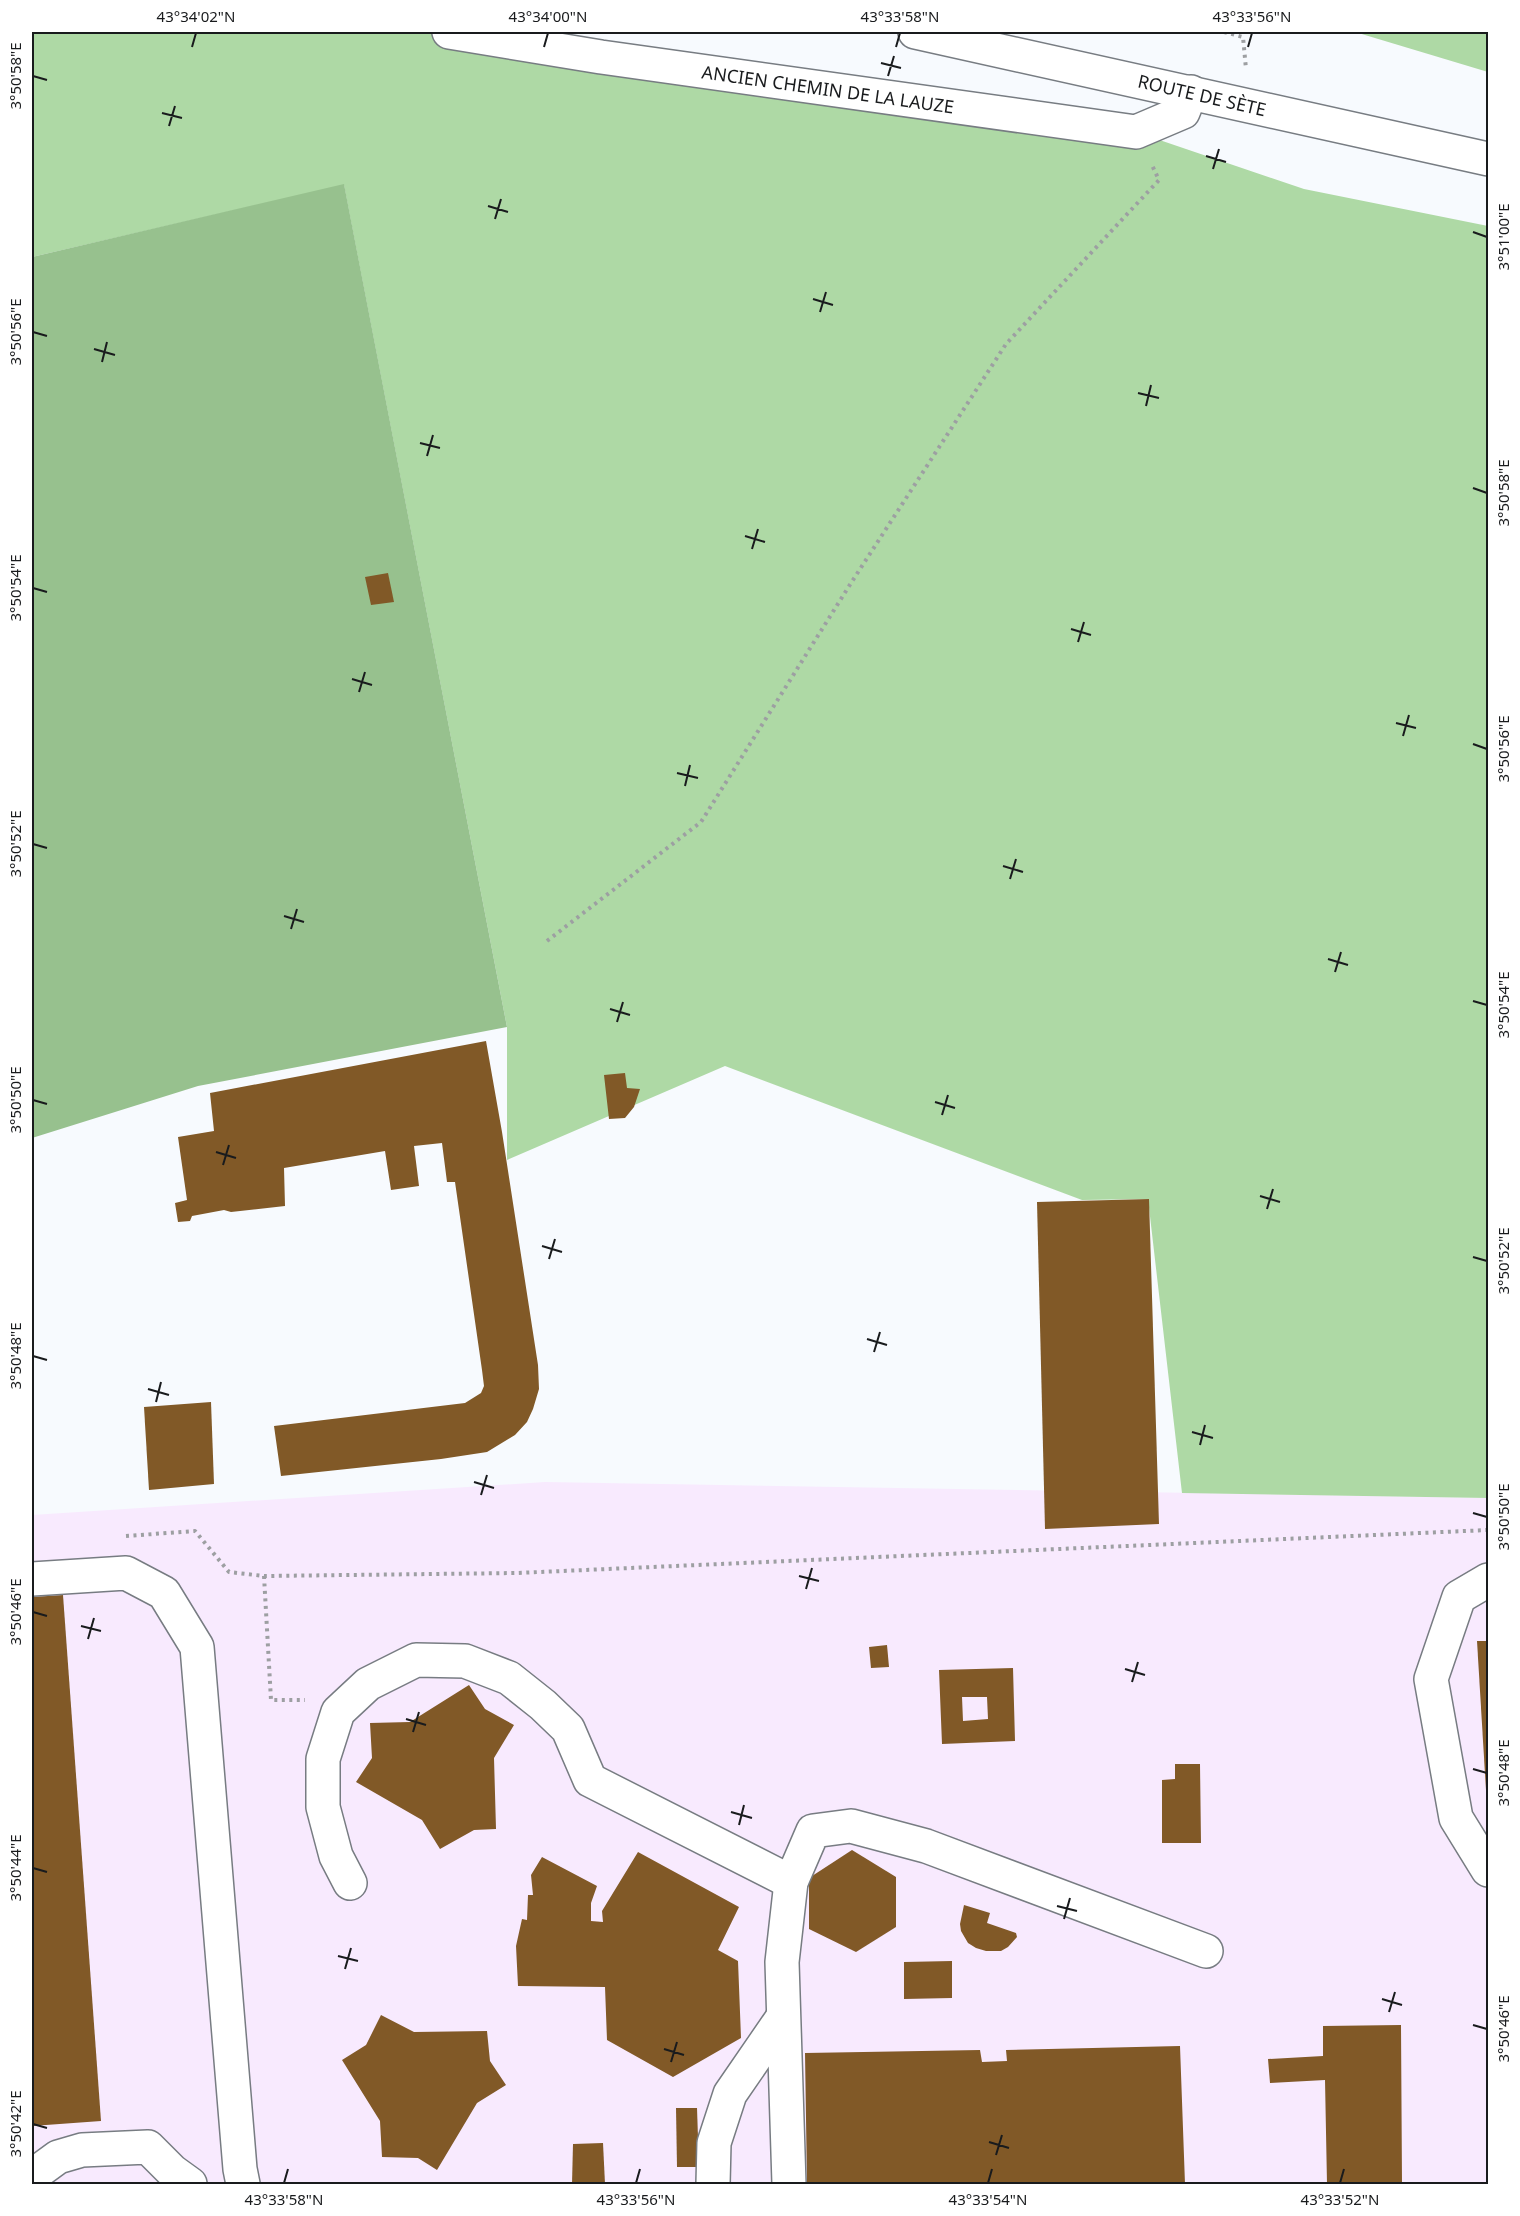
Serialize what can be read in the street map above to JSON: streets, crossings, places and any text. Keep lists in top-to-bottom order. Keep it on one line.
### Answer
{"streets":{"street":["ANCIEN CHEMIN DE LA LAUZE","ROUTE DE SÈTE"]},"coordinates":["43°34'02\"N","43°34'00\"N","43°33'58\"N","43°33'56\"N","3°50'58\"E","3°51'00\"E","3°50'56\"E","3°50'54\"E","3°50'52\"E","3°50'50\"E","3°50'48\"E","3°50'46\"E","3°50'44\"E","3°50'42\"E","43°33'54\"N","43°33'52\"N"]}
